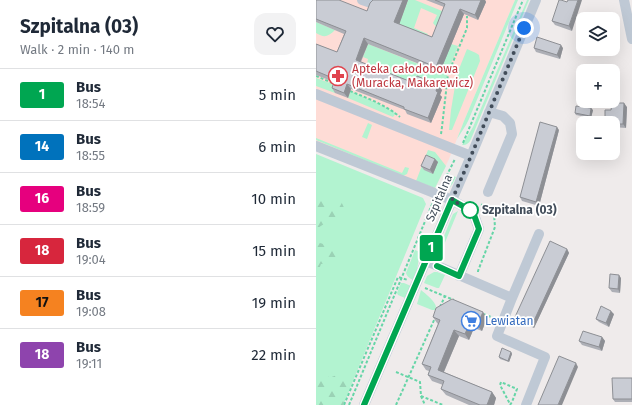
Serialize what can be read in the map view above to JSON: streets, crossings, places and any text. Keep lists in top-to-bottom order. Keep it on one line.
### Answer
{"streets":{"street":["Szpitalna"]},"places":{"pharmacy":["Apteka całodobowa (Muracka, Makarewicz)"],"other":["Szpitalna (03)"],"supermarket":["Lewiatan"]},"lines":["bus line 1"],"page":{"heading":["Szpitalna (03)","Walk · 2 min · 140 m"],"on_map":"1","map_buttons":["+","−"],"list":[{"mark":"1","name":"Bus","note":"18:54","value":"5 min"},{"mark":"14","name":"Bus","note":"18:55","value":"6 min"},{"mark":"16","name":"Bus","note":"18:59","value":"10 min"},{"mark":"18","name":"Bus","note":"19:04","value":"15 min"},{"mark":"17","name":"Bus","note":"19:08","value":"19 min"},{"mark":"18","name":"Bus","note":"19:11","value":"22 min"}]}}
